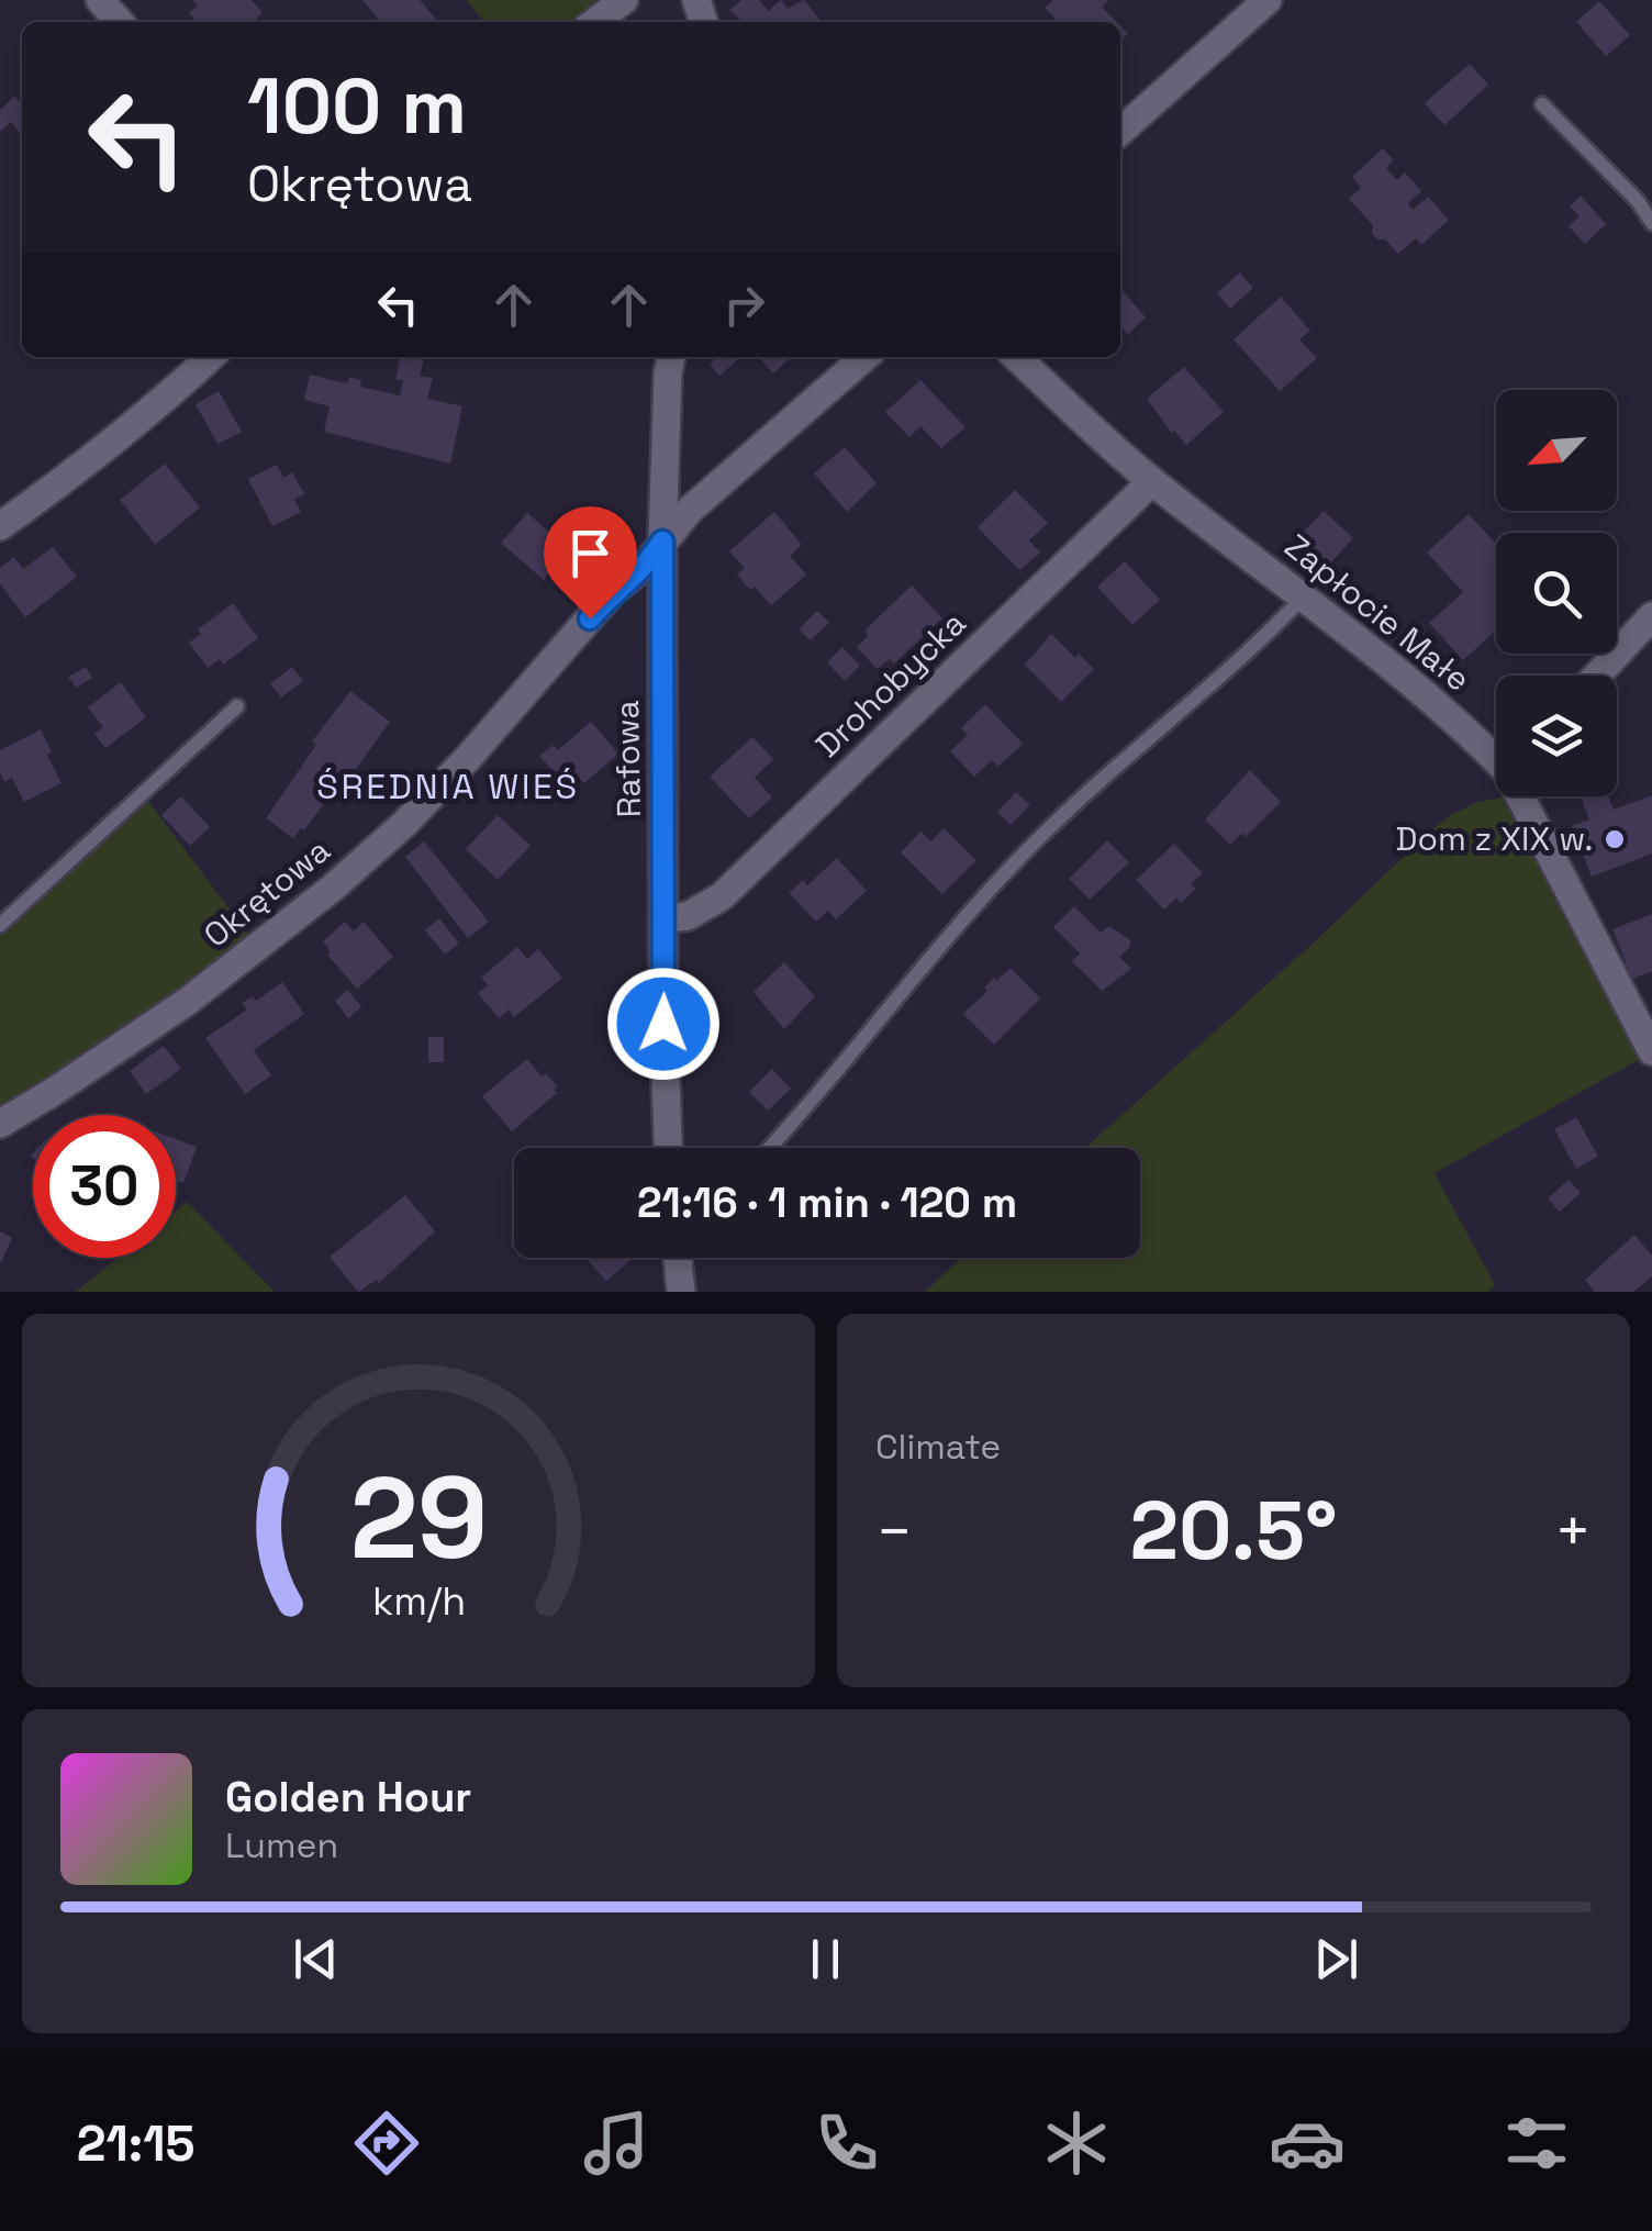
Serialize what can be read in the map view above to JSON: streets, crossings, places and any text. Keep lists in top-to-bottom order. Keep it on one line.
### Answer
{"streets":{"street":["Zapłocie Małe","Drohobycka","Rafowa","Okrętowa"]},"crossings":[["Zapłocie Małe","Drohobycka"],["Drohobycka","Rafowa"],["Rafowa","Okrętowa"]],"districts":["ŚREDNIA WIEŚ"],"places":["Dom z XIX w."],"north":"bottom left","page":{"turn":["100 m","Okrętowa"],"limit":"30","trip":"21:16 · 1 min · 120 m","tile":"Climate","heat":["−","20.5°","+"],"song":["Golden Hour","Lumen"],"tabs":"21:15","gauge":["29","km/h"]}}
